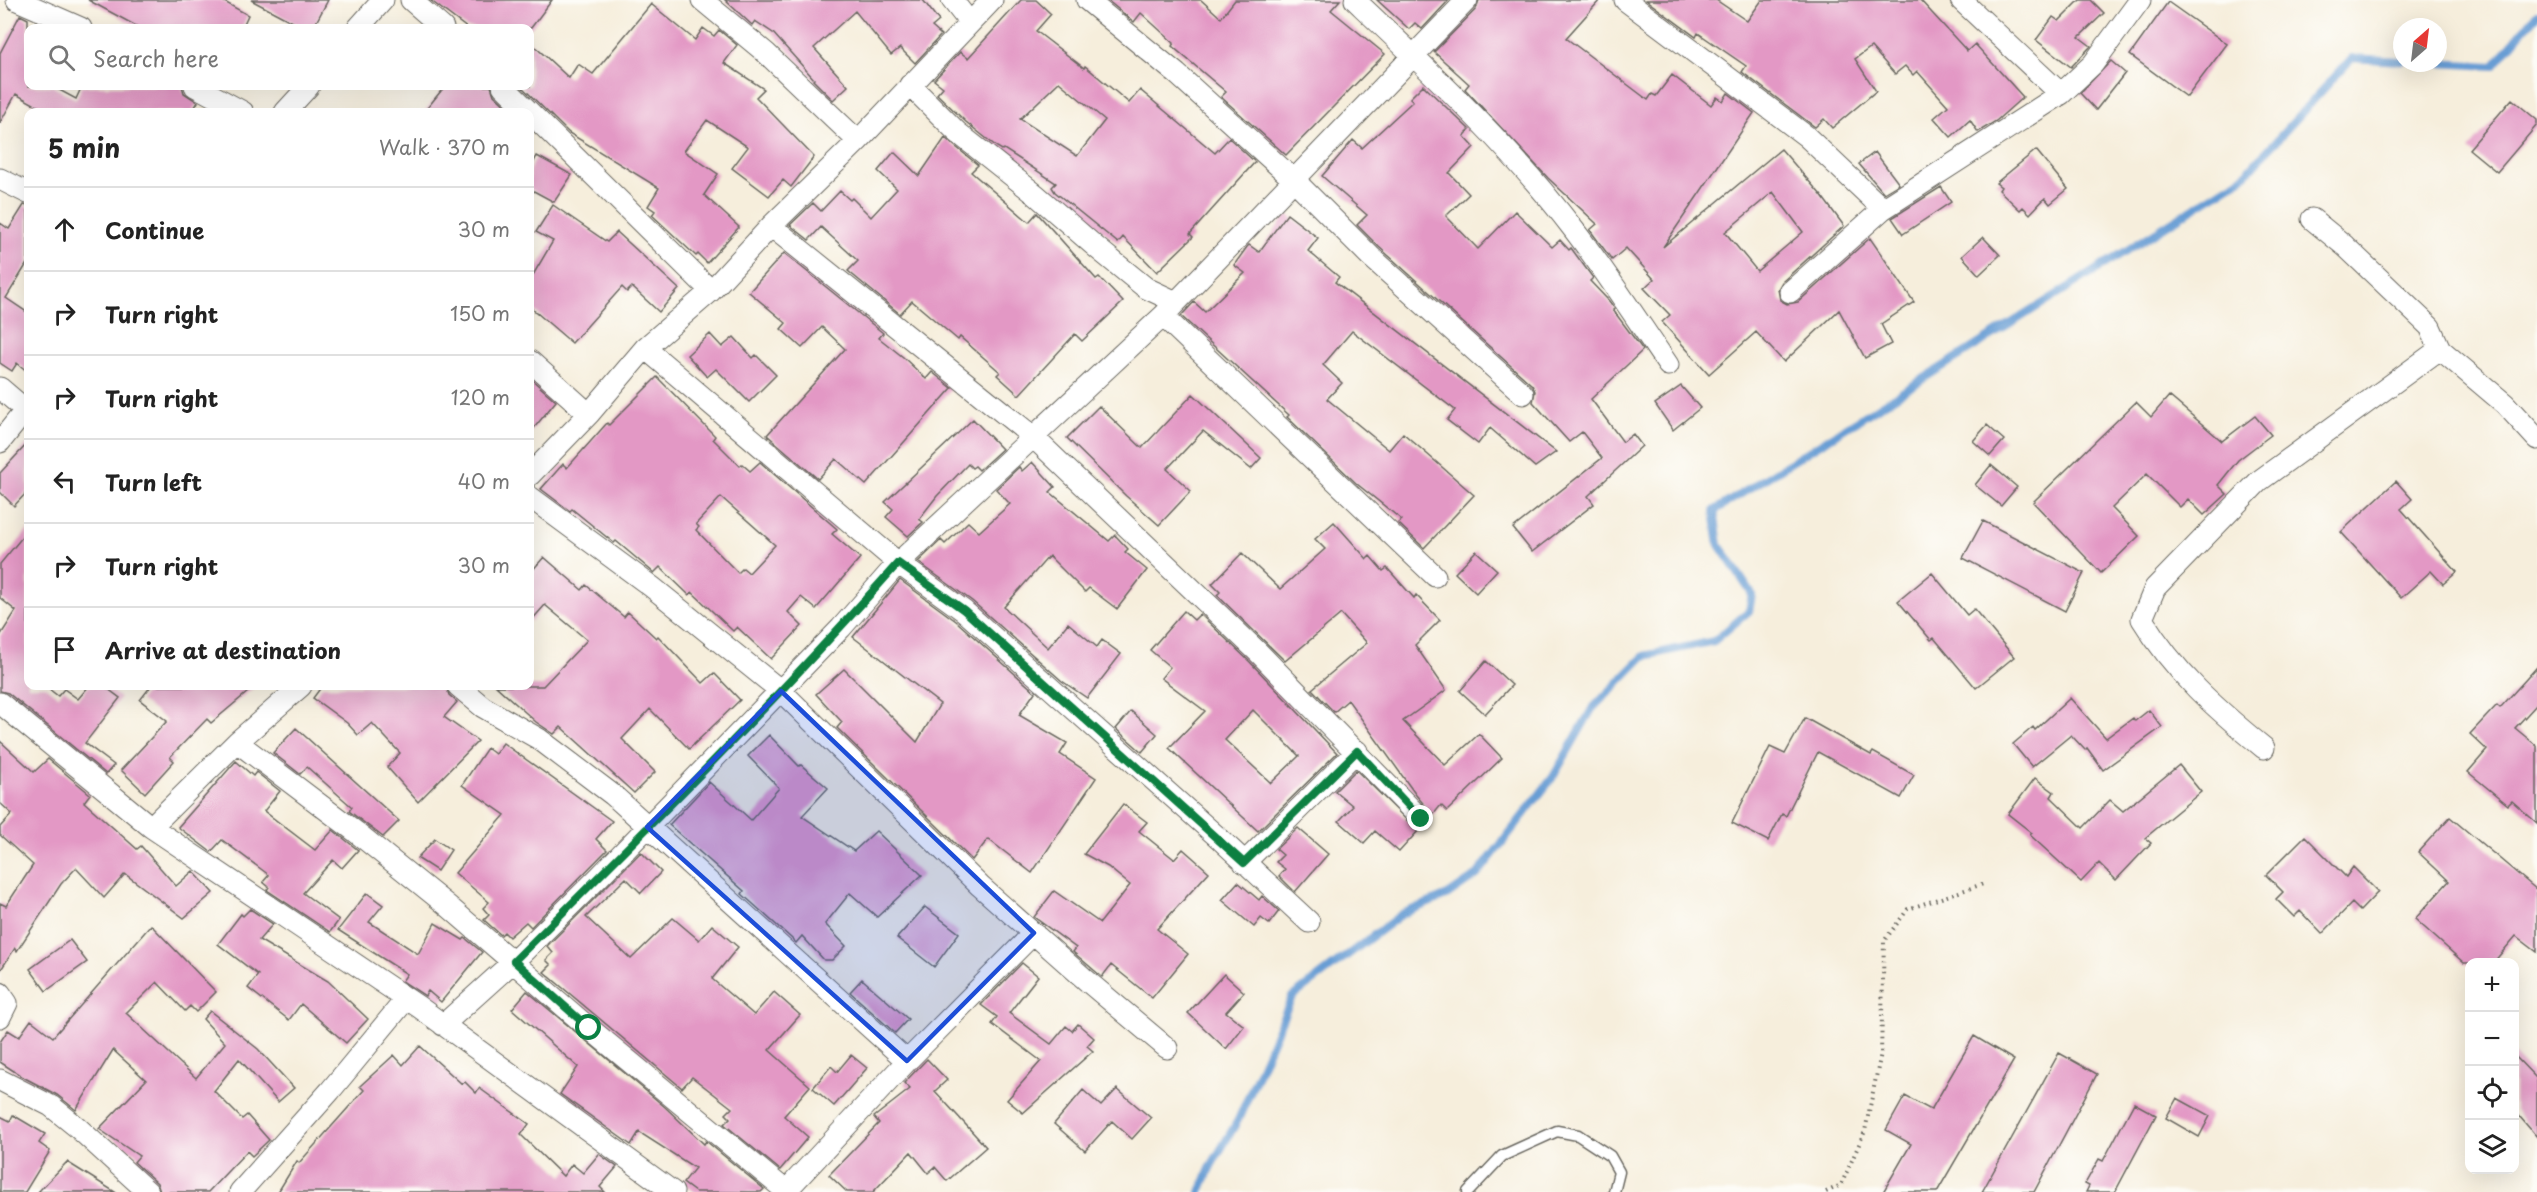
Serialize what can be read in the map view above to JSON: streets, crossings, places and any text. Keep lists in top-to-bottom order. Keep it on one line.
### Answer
{"north":"top right","page":{"search":"Search here","heading":["5 min","Walk · 370 m"],"list":[["Continue","30 m"],["Turn right","150 m"],["Turn right","120 m"],["Turn left","40 m"],["Turn right","30 m"],"Arrive at destination"],"map_buttons":["+","−"]}}
